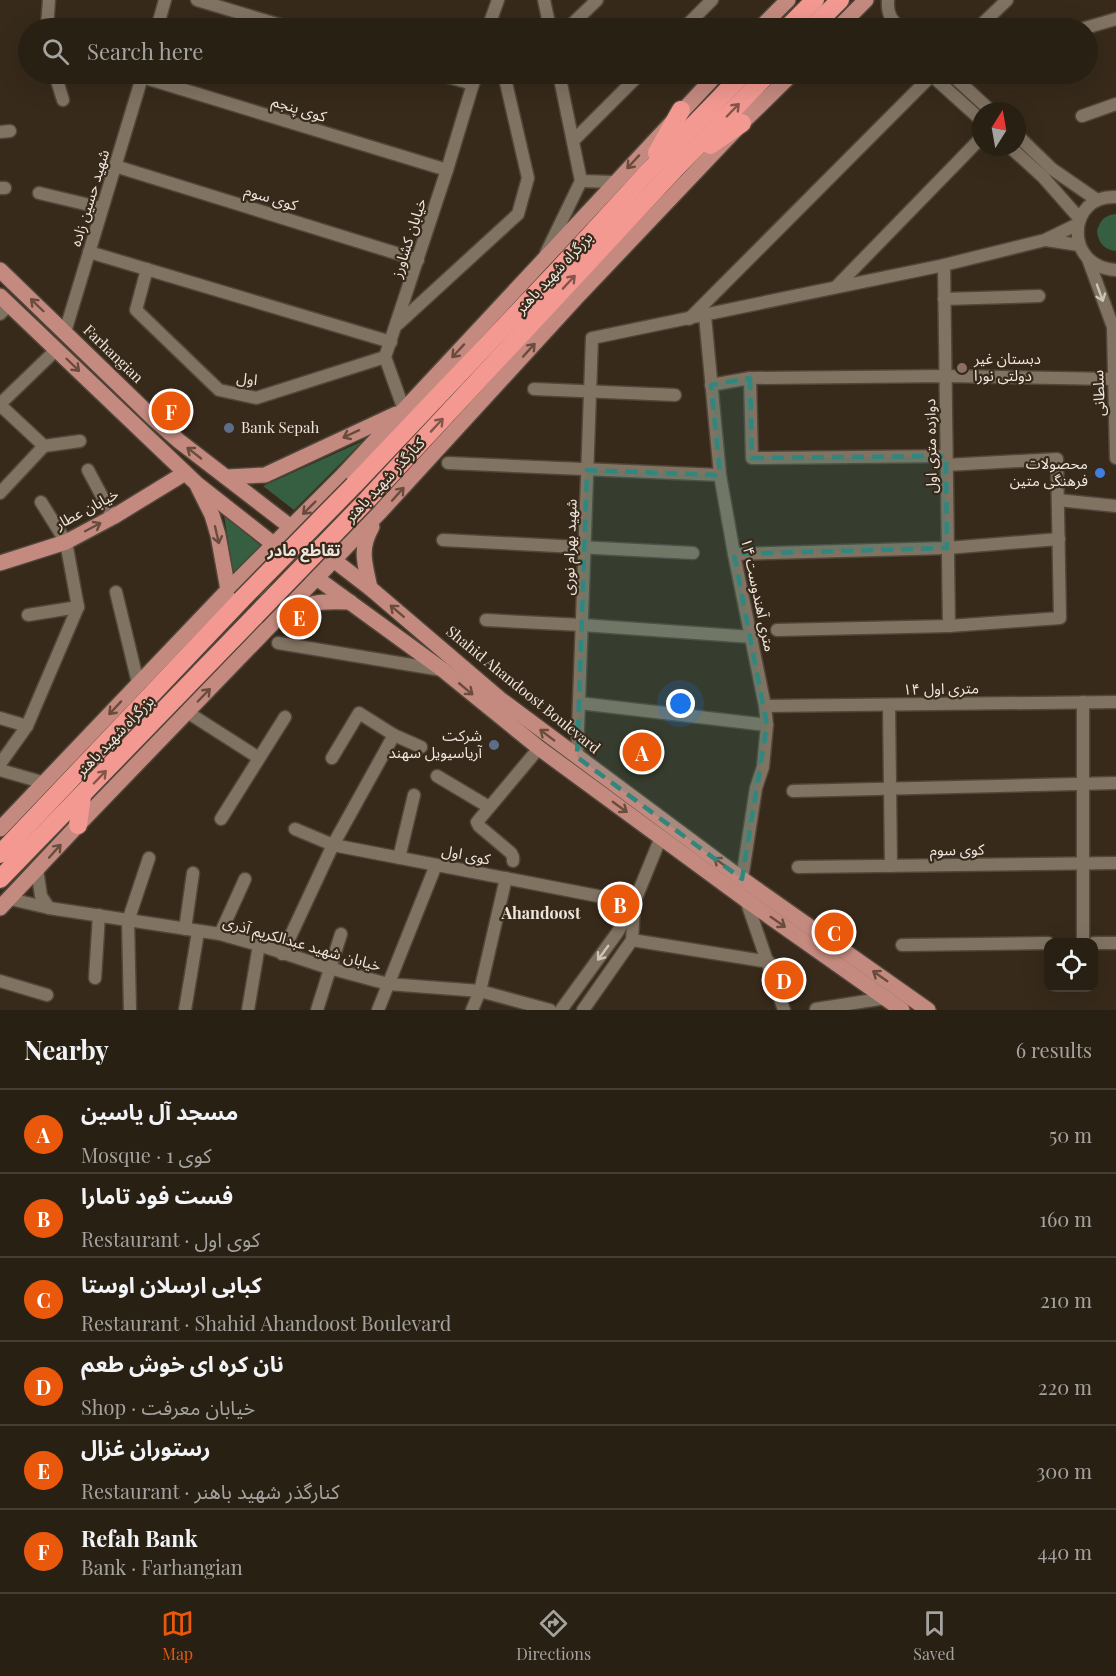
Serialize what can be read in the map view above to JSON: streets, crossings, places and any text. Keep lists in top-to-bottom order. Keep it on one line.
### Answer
{"streets":{"highway":["بزرگراه شهید باهنر"],"main road":["Farhangian","کنارگذر شهید باهنر","خیابان عطار","Shahid Ahandoost Boulevard"],"street":["کوی پنجم","شهید حسین زاده","کوی سوم","خیابان کشاورز","اول","سلطانی","دوازده متری اول","شهید بهرام نوری","۱۴ متری آهندوست","۱۴ متری اول","کوی اول","خیابان شهید عبدالکریم آذری"]},"crossings":[["کوی پنجم","خیابان کشاورز"],["شهید حسین زاده","کوی سوم"],["شهید حسین زاده","Farhangian"],["کوی سوم","خیابان کشاورز"],["خیابان کشاورز","اول"],["بزرگراه شهید باهنر","کنارگذر شهید باهنر"],["Farhangian","کنارگذر شهید باهنر"],["Farhangian","Shahid Ahandoost Boulevard"],["کنارگذر شهید باهنر","Shahid Ahandoost Boulevard"],["کنارگذر شهید باهنر","خیابان شهید عبدالکریم آذری"],["شهید بهرام نوری","Shahid Ahandoost Boulevard"],["۱۴ متری آهندوست","۱۴ متری اول"],["۱۴ متری آهندوست","Shahid Ahandoost Boulevard"]],"districts":["تقاطع مادر","Ahandoost"],"places":["دبستان غیر دولتی نورا","Bank Sepah","محصولات فرهنگی متین","شرکت آریاسیویل سهند"],"north":"top","page":{"search":"Search here","pins":["F","E","A","B","C","D"],"heading":["Nearby","6 results"],"list":[{"mark":"A","name":"مسجد آل یاسین","note":"Mosque · کوی 1","value":"50 m"},{"mark":"B","name":"فست فود تامارا","note":"Restaurant · کوی اول","value":"160 m"},{"mark":"C","name":"کبابی ارسلان اوستا","note":"Restaurant · Shahid Ahandoost Boulevard","value":"210 m"},{"mark":"D","name":"نان کره ای خوش طعم","note":"Shop · خیابان معرفت","value":"220 m"},{"mark":"E","name":"رستوران غزال","note":"Restaurant · کنارگذر شهید باهنر","value":"300 m"},{"mark":"F","name":"Refah Bank","note":"Bank · Farhangian","value":"440 m"}],"nav":["Map","Directions","Saved"]}}
